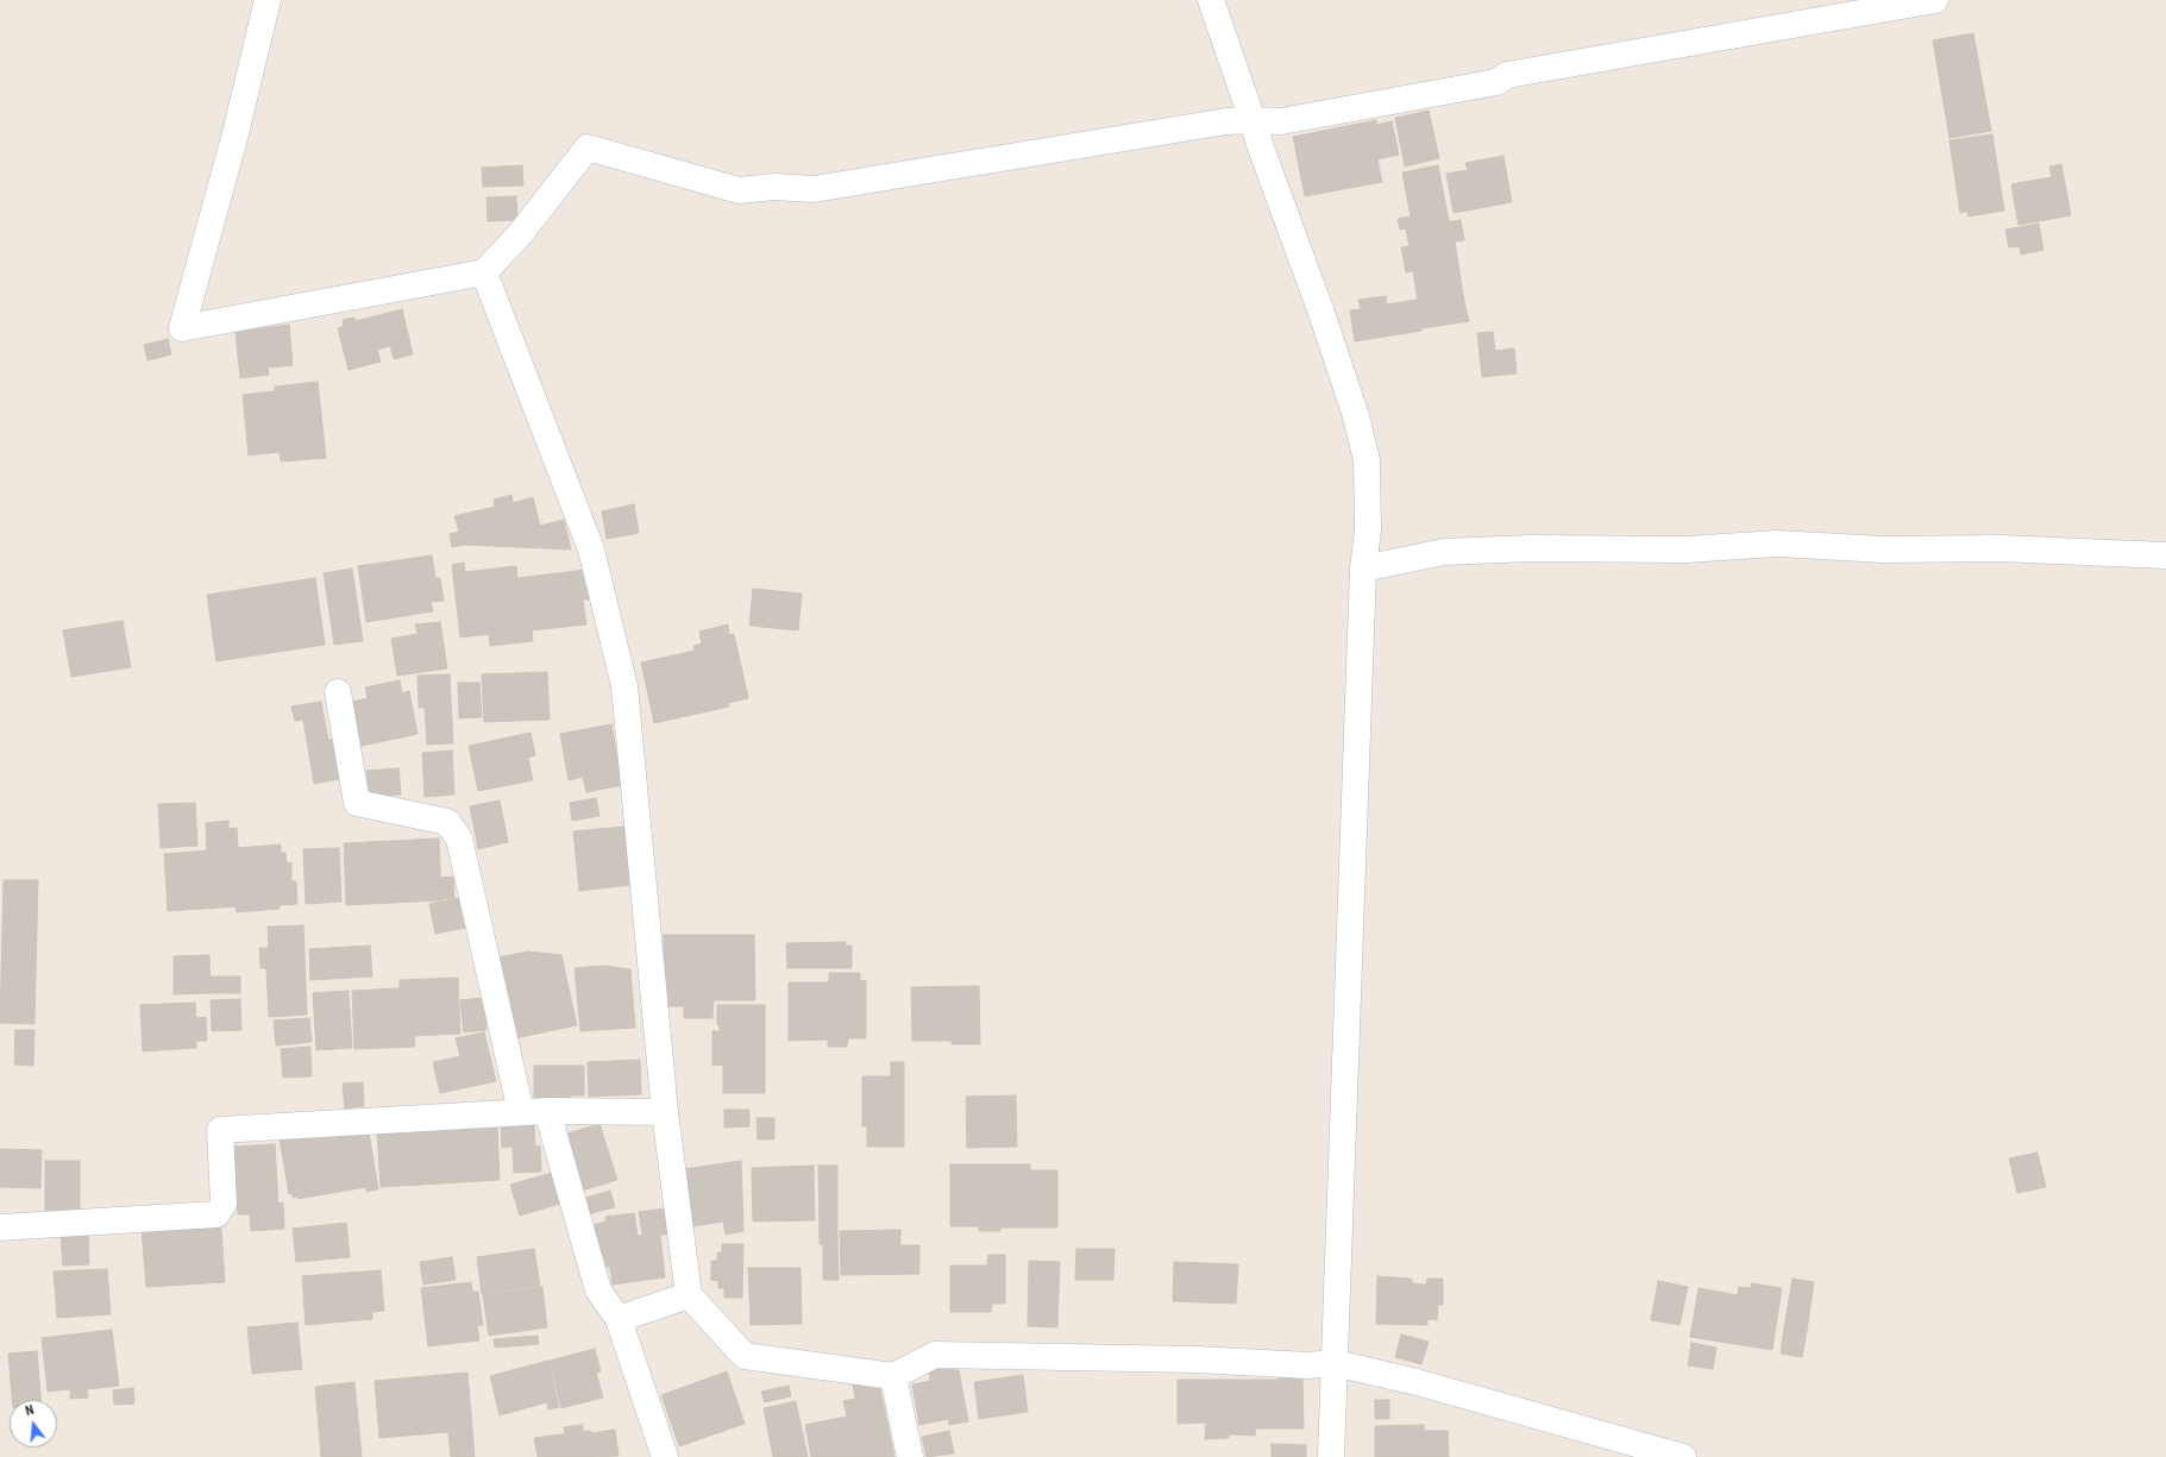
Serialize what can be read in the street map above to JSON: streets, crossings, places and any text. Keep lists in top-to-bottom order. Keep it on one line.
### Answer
{"north":"top"}
